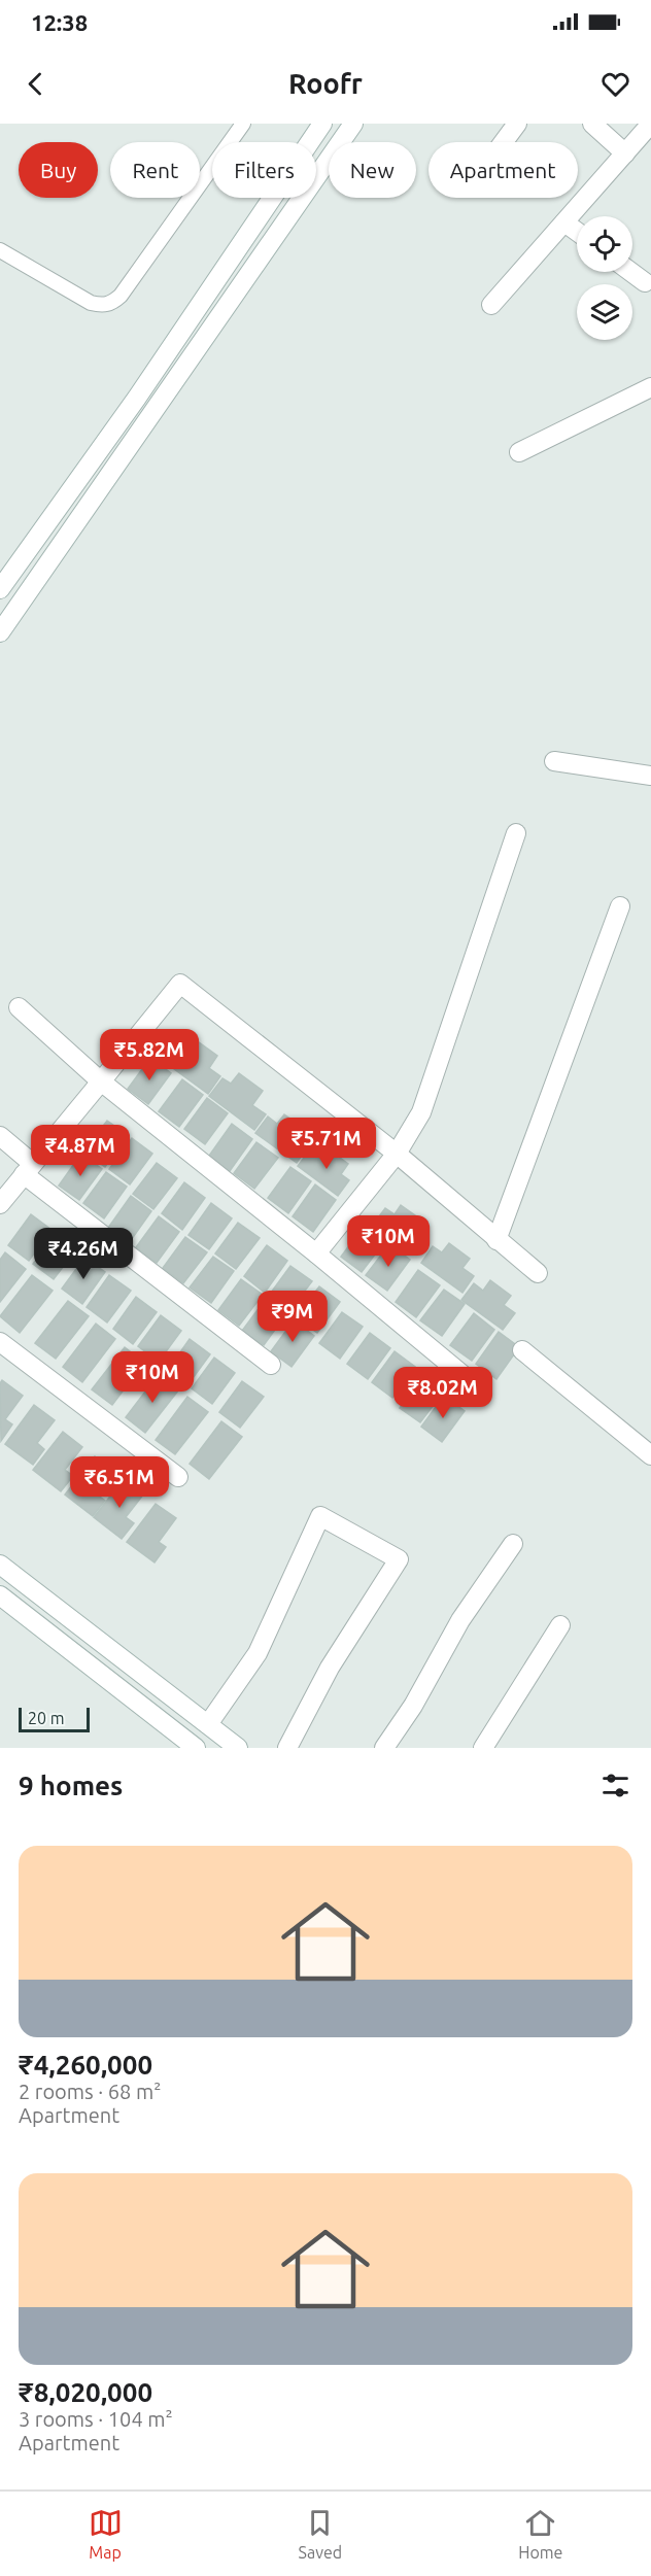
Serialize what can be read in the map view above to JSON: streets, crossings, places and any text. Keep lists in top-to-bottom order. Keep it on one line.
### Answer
{"scale_bar":"20 m","page":{"status":"12:38","header":"Roofr","chip":["Buy","Rent","Filters","New","Apartment"],"price":["₹5.82M","₹5.71M","₹4.87M","₹10M","₹4.26M","₹9M","₹10M","₹8.02M","₹6.51M"],"scale":"20 m","heading":"9 homes","list":[{"name":"₹4,260,000","note":"2 rooms · 68 m² · Apartment"},{"name":"₹8,020,000","note":"3 rooms · 104 m² · Apartment"}],"tabs":["Map","Saved","Home"]}}
